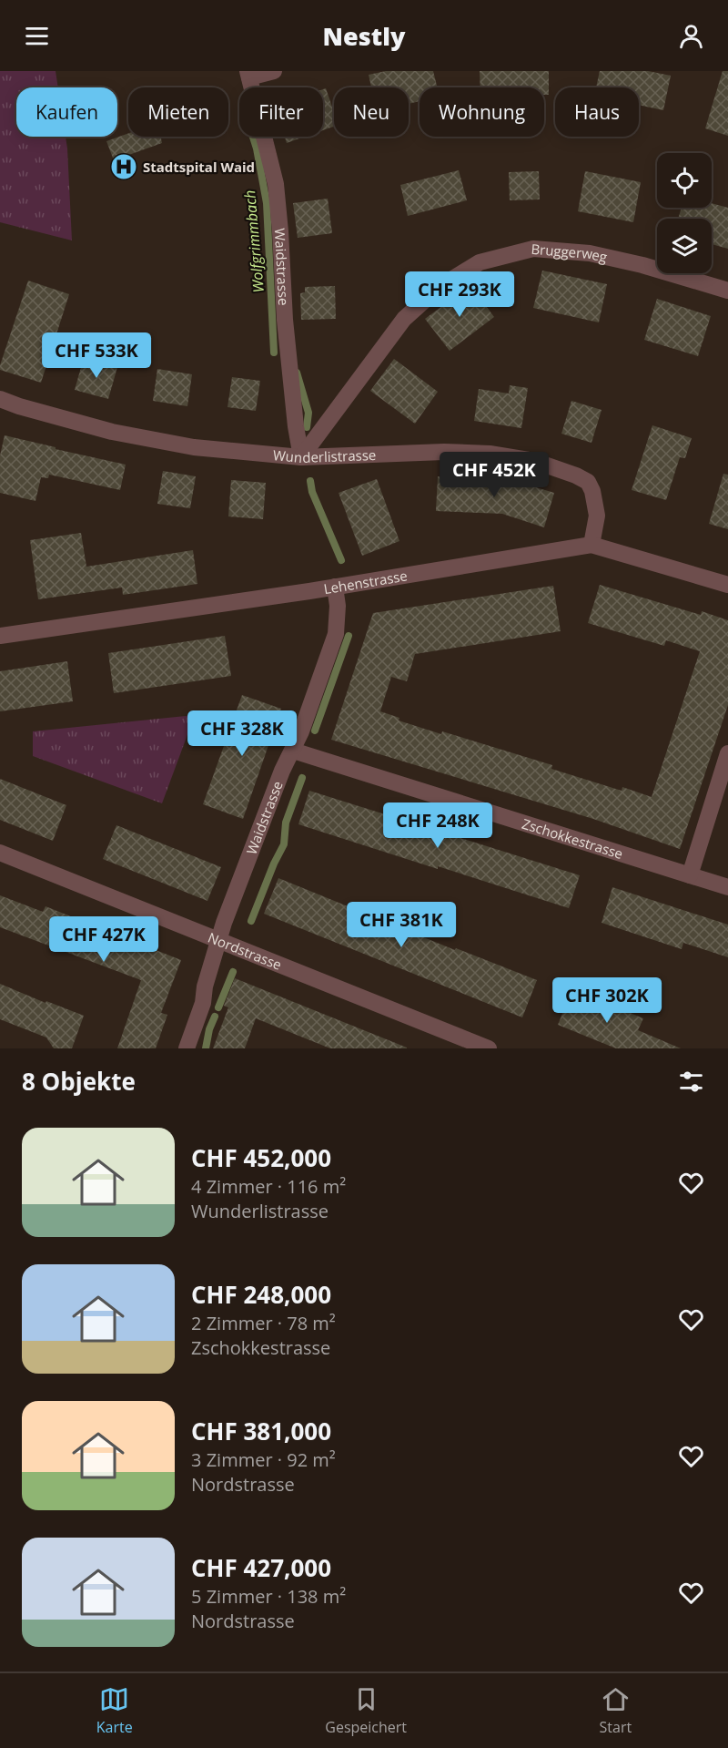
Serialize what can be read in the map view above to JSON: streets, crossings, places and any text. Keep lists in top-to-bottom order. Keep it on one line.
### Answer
{"streets":{"street":["Bruggerweg","Waidstrasse","Wunderlistrasse","Lehenstrasse","Zschokkestrasse","Nordstrasse"]},"crossings":[["Bruggerweg","Waidstrasse"],["Bruggerweg","Wunderlistrasse"],["Waidstrasse","Wunderlistrasse"],["Waidstrasse","Lehenstrasse"],["Waidstrasse","Zschokkestrasse"],["Waidstrasse","Nordstrasse"],["Wunderlistrasse","Lehenstrasse"]],"water":["Wolfgrimmbach"],"places":{"hospital":["Stadtspital Waid"]},"page":{"header":"Nestly","chip":["Kaufen","Mieten","Filter","Neu","Wohnung","Haus"],"price":["CHF 293K","CHF 533K","CHF 452K","CHF 328K","CHF 248K","CHF 381K","CHF 427K","CHF 302K"],"heading":"8 Objekte","list":[{"name":"CHF 452,000","note":"4 Zimmer · 116 m² · Wunderlistrasse"},{"name":"CHF 248,000","note":"2 Zimmer · 78 m² · Zschokkestrasse"},{"name":"CHF 381,000","note":"3 Zimmer · 92 m² · Nordstrasse"},{"name":"CHF 427,000","note":"5 Zimmer · 138 m² · Nordstrasse"}],"tabs":["Karte","Gespeichert","Start"]}}
